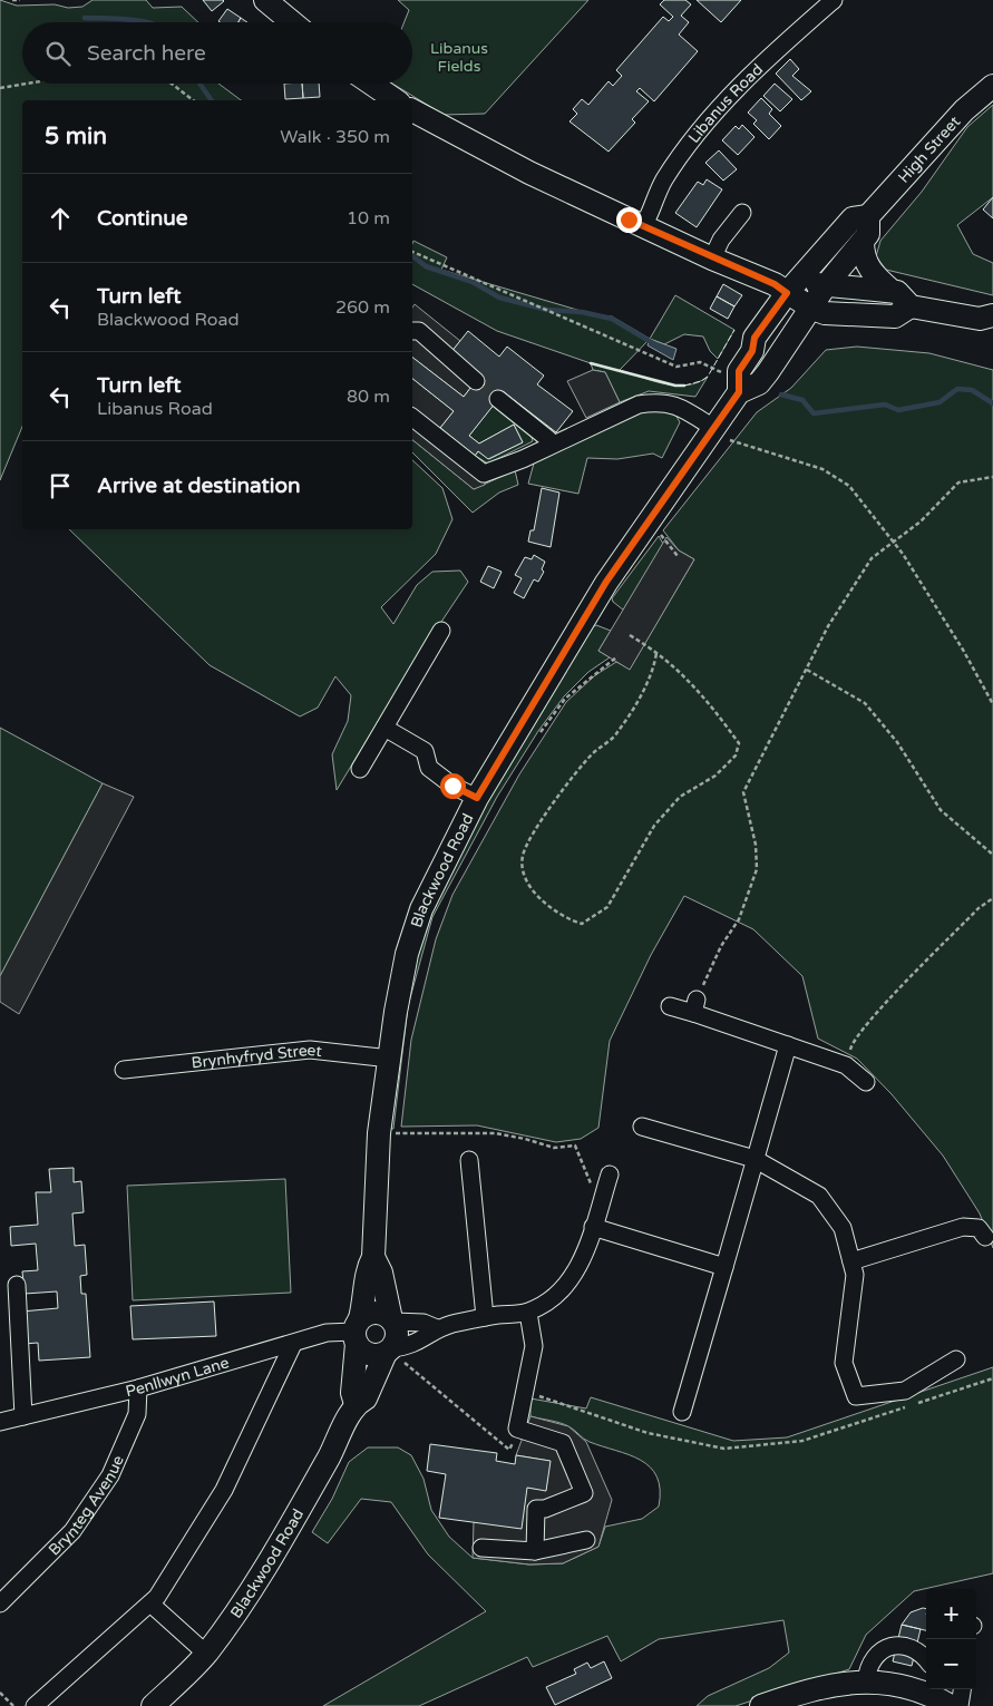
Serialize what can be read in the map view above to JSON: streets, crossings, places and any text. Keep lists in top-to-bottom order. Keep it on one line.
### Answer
{"streets":{"main road":["High Street","Blackwood Road"],"street":["Libanus Road","Brynhyfryd Street","Penllwyn Lane","Brynteg Avenue"]},"crossings":[["High Street","Blackwood Road"],["Blackwood Road","Brynhyfryd Street"],["Blackwood Road","Penllwyn Lane"],["Penllwyn Lane","Brynteg Avenue"]],"parks":["Libanus Fields"],"page":{"search":"Search here","heading":["5 min","Walk · 350 m"],"list":[["Continue","10 m"],["Turn left","Blackwood Road","260 m"],["Turn left","Libanus Road","80 m"],"Arrive at destination"],"map_buttons":["+","−"]}}
